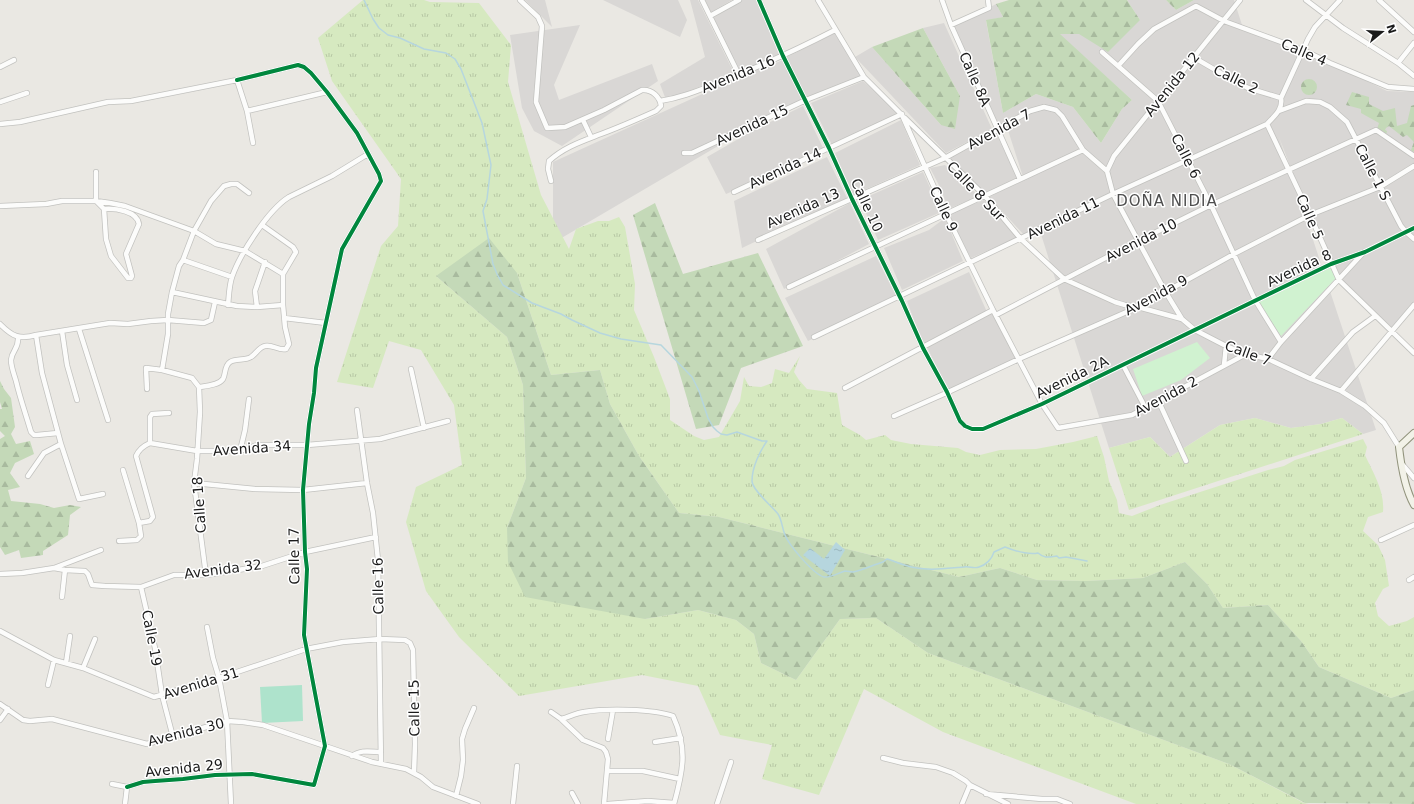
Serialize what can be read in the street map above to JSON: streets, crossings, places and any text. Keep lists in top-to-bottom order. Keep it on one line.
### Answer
{"streets":{"main road":["Calle 7"],"street":["Calle 4","Avenida 16","Calle 8A","Calle 2","Avenida 12","Avenida 15","Avenida 7","Calle 6","Avenida 14","Calle 1 S","Calle 8 Sur","Calle 10","Avenida 13","Calle 9","Calle 5","Avenida 11","Avenida 10","Avenida 8","Avenida 9","Avenida 2A","Avenida 2","Avenida 34","Calle 18","Calle 17","Avenida 32","Calle 16","Calle 19","Avenida 31","Calle 15","Avenida 30","Avenida 29"]},"crossings":[["Calle 4","Avenida 12"],["Calle 4","Calle 6"],["Avenida 16","Calle 10"],["Avenida 16","Calle 9"],["Calle 8A","Avenida 7"],["Calle 2","Avenida 12"],["Avenida 12","Calle 6"],["Avenida 12","Calle 7"],["Avenida 15","Calle 10"],["Avenida 15","Calle 9"],["Avenida 7","Calle 8 Sur"],["Avenida 7","Avenida 13"],["Calle 6","Avenida 11"],["Calle 6","Avenida 10"],["Calle 6","Avenida 8"],["Calle 6","Avenida 9"],["Avenida 14","Calle 8 Sur"],["Avenida 14","Calle 10"],["Avenida 14","Calle 9"],["Calle 1 S","Avenida 11"],["Calle 1 S","Avenida 10"],["Calle 1 S","Avenida 8"],["Calle 1 S","Avenida 9"],["Calle 8 Sur","Avenida 13"],["Calle 8 Sur","Calle 9"],["Calle 8 Sur","Avenida 11"],["Calle 8 Sur","Avenida 10"],["Calle 8 Sur","Avenida 9"],["Calle 8 Sur","Calle 7"],["Calle 10","Avenida 13"],["Calle 10","Avenida 11"],["Calle 10","Avenida 10"],["Calle 10","Avenida 9"],["Calle 10","Avenida 2A"],["Avenida 13","Calle 9"],["Calle 9","Avenida 11"],["Calle 9","Avenida 10"],["Calle 9","Avenida 9"],["Calle 9","Avenida 2A"],["Calle 9","Avenida 2"],["Calle 5","Avenida 11"],["Calle 5","Avenida 10"],["Calle 5","Avenida 8"],["Calle 5","Avenida 9"],["Avenida 11","Calle 7"],["Avenida 10","Calle 7"],["Avenida 8","Calle 7"],["Avenida 8","Avenida 2A"],["Avenida 9","Calle 7"],["Calle 7","Avenida 2A"],["Calle 7","Avenida 2"],["Avenida 34","Calle 18"],["Avenida 34","Calle 17"],["Avenida 34","Calle 16"],["Calle 18","Avenida 32"],["Calle 17","Avenida 32"],["Calle 17","Avenida 31"],["Calle 17","Avenida 30"],["Calle 17","Avenida 29"],["Avenida 32","Calle 16"],["Avenida 32","Calle 19"],["Calle 16","Avenida 31"],["Calle 16","Avenida 30"],["Calle 19","Avenida 31"],["Calle 19","Avenida 30"],["Avenida 31","Calle 15"],["Calle 15","Avenida 30"]],"districts":["DOÑA NIDIA"],"north":"right"}
